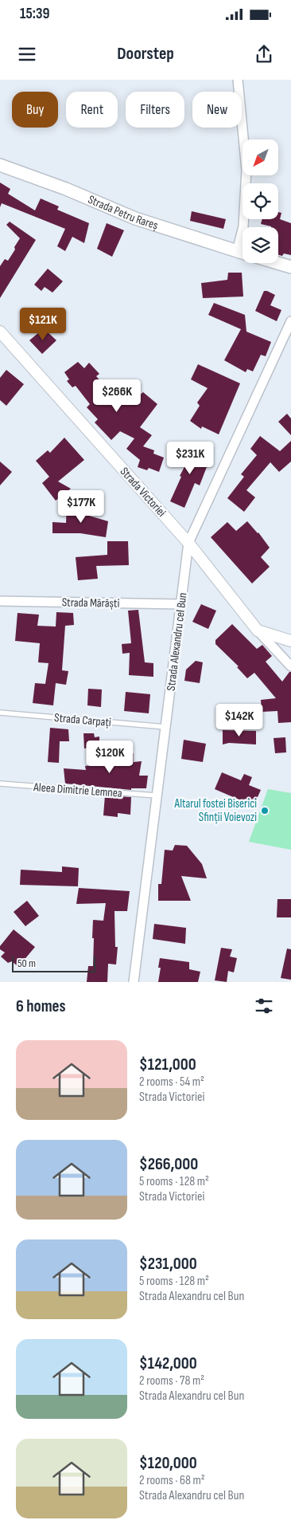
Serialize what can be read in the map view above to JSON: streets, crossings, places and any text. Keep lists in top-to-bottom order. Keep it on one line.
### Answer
{"streets":{"main road":["Strada Petru Rareș"],"street":["Strada Victoriei","Strada Mărăști","Strada Alexandru cel Bun"],"lane":["Strada Carpați","Aleea Dimitrie Lemnea"]},"crossings":[["Strada Victoriei","Strada Alexandru cel Bun"],["Strada Mărăști","Strada Alexandru cel Bun"],["Strada Alexandru cel Bun","Strada Carpați"],["Strada Alexandru cel Bun","Aleea Dimitrie Lemnea"]],"places":["Altarul fostei Biserici Sfinții Voievozi"],"scale_bar":"50 m","north":"bottom left","page":{"status":"15:39","header":"Doorstep","chip":["Buy","Rent","Filters","New"],"price":["$121K","$266K","$231K","$177K","$142K","$120K"],"scale":"50 m","heading":"6 homes","list":[{"name":"$121,000","note":"2 rooms · 54 m² · Strada Victoriei"},{"name":"$266,000","note":"5 rooms · 128 m² · Strada Victoriei"},{"name":"$231,000","note":"5 rooms · 128 m² · Strada Alexandru cel Bun"},{"name":"$142,000","note":"2 rooms · 78 m² · Strada Alexandru cel Bun"},{"name":"$120,000","note":"2 rooms · 68 m² · Strada Alexandru cel Bun"}]}}
